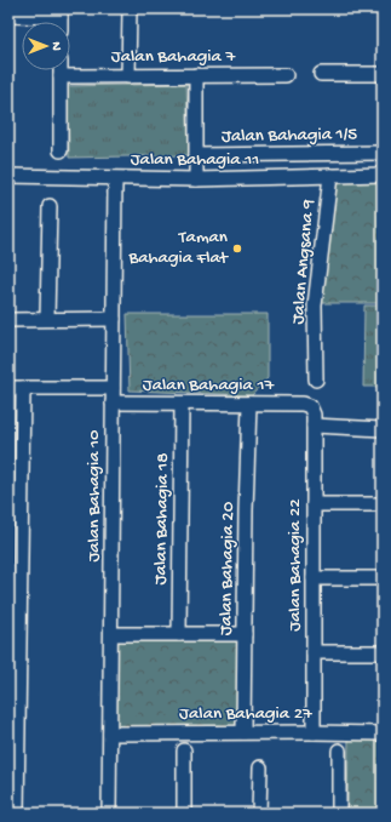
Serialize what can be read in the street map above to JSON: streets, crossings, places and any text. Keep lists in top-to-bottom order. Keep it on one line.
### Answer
{"streets":{"street":["Jalan Bahagia 7","Jalan Bahagia 1/5","Jalan Bahagia 11","Jalan Angsana 9","Jalan Bahagia 17","Jalan Bahagia 10","Jalan Bahagia 18","Jalan Bahagia 22","Jalan Bahagia 20","Jalan Bahagia 27"]},"crossings":[["Jalan Bahagia 11","Jalan Angsana 9"],["Jalan Bahagia 11","Jalan Bahagia 10"],["Jalan Bahagia 17","Jalan Bahagia 10"],["Jalan Bahagia 17","Jalan Bahagia 18"],["Jalan Bahagia 17","Jalan Bahagia 22"],["Jalan Bahagia 17","Jalan Bahagia 20"],["Jalan Bahagia 10","Jalan Bahagia 27"],["Jalan Bahagia 22","Jalan Bahagia 27"],["Jalan Bahagia 20","Jalan Bahagia 27"]],"places":["Taman Bahagia Flat"],"north":"right"}
